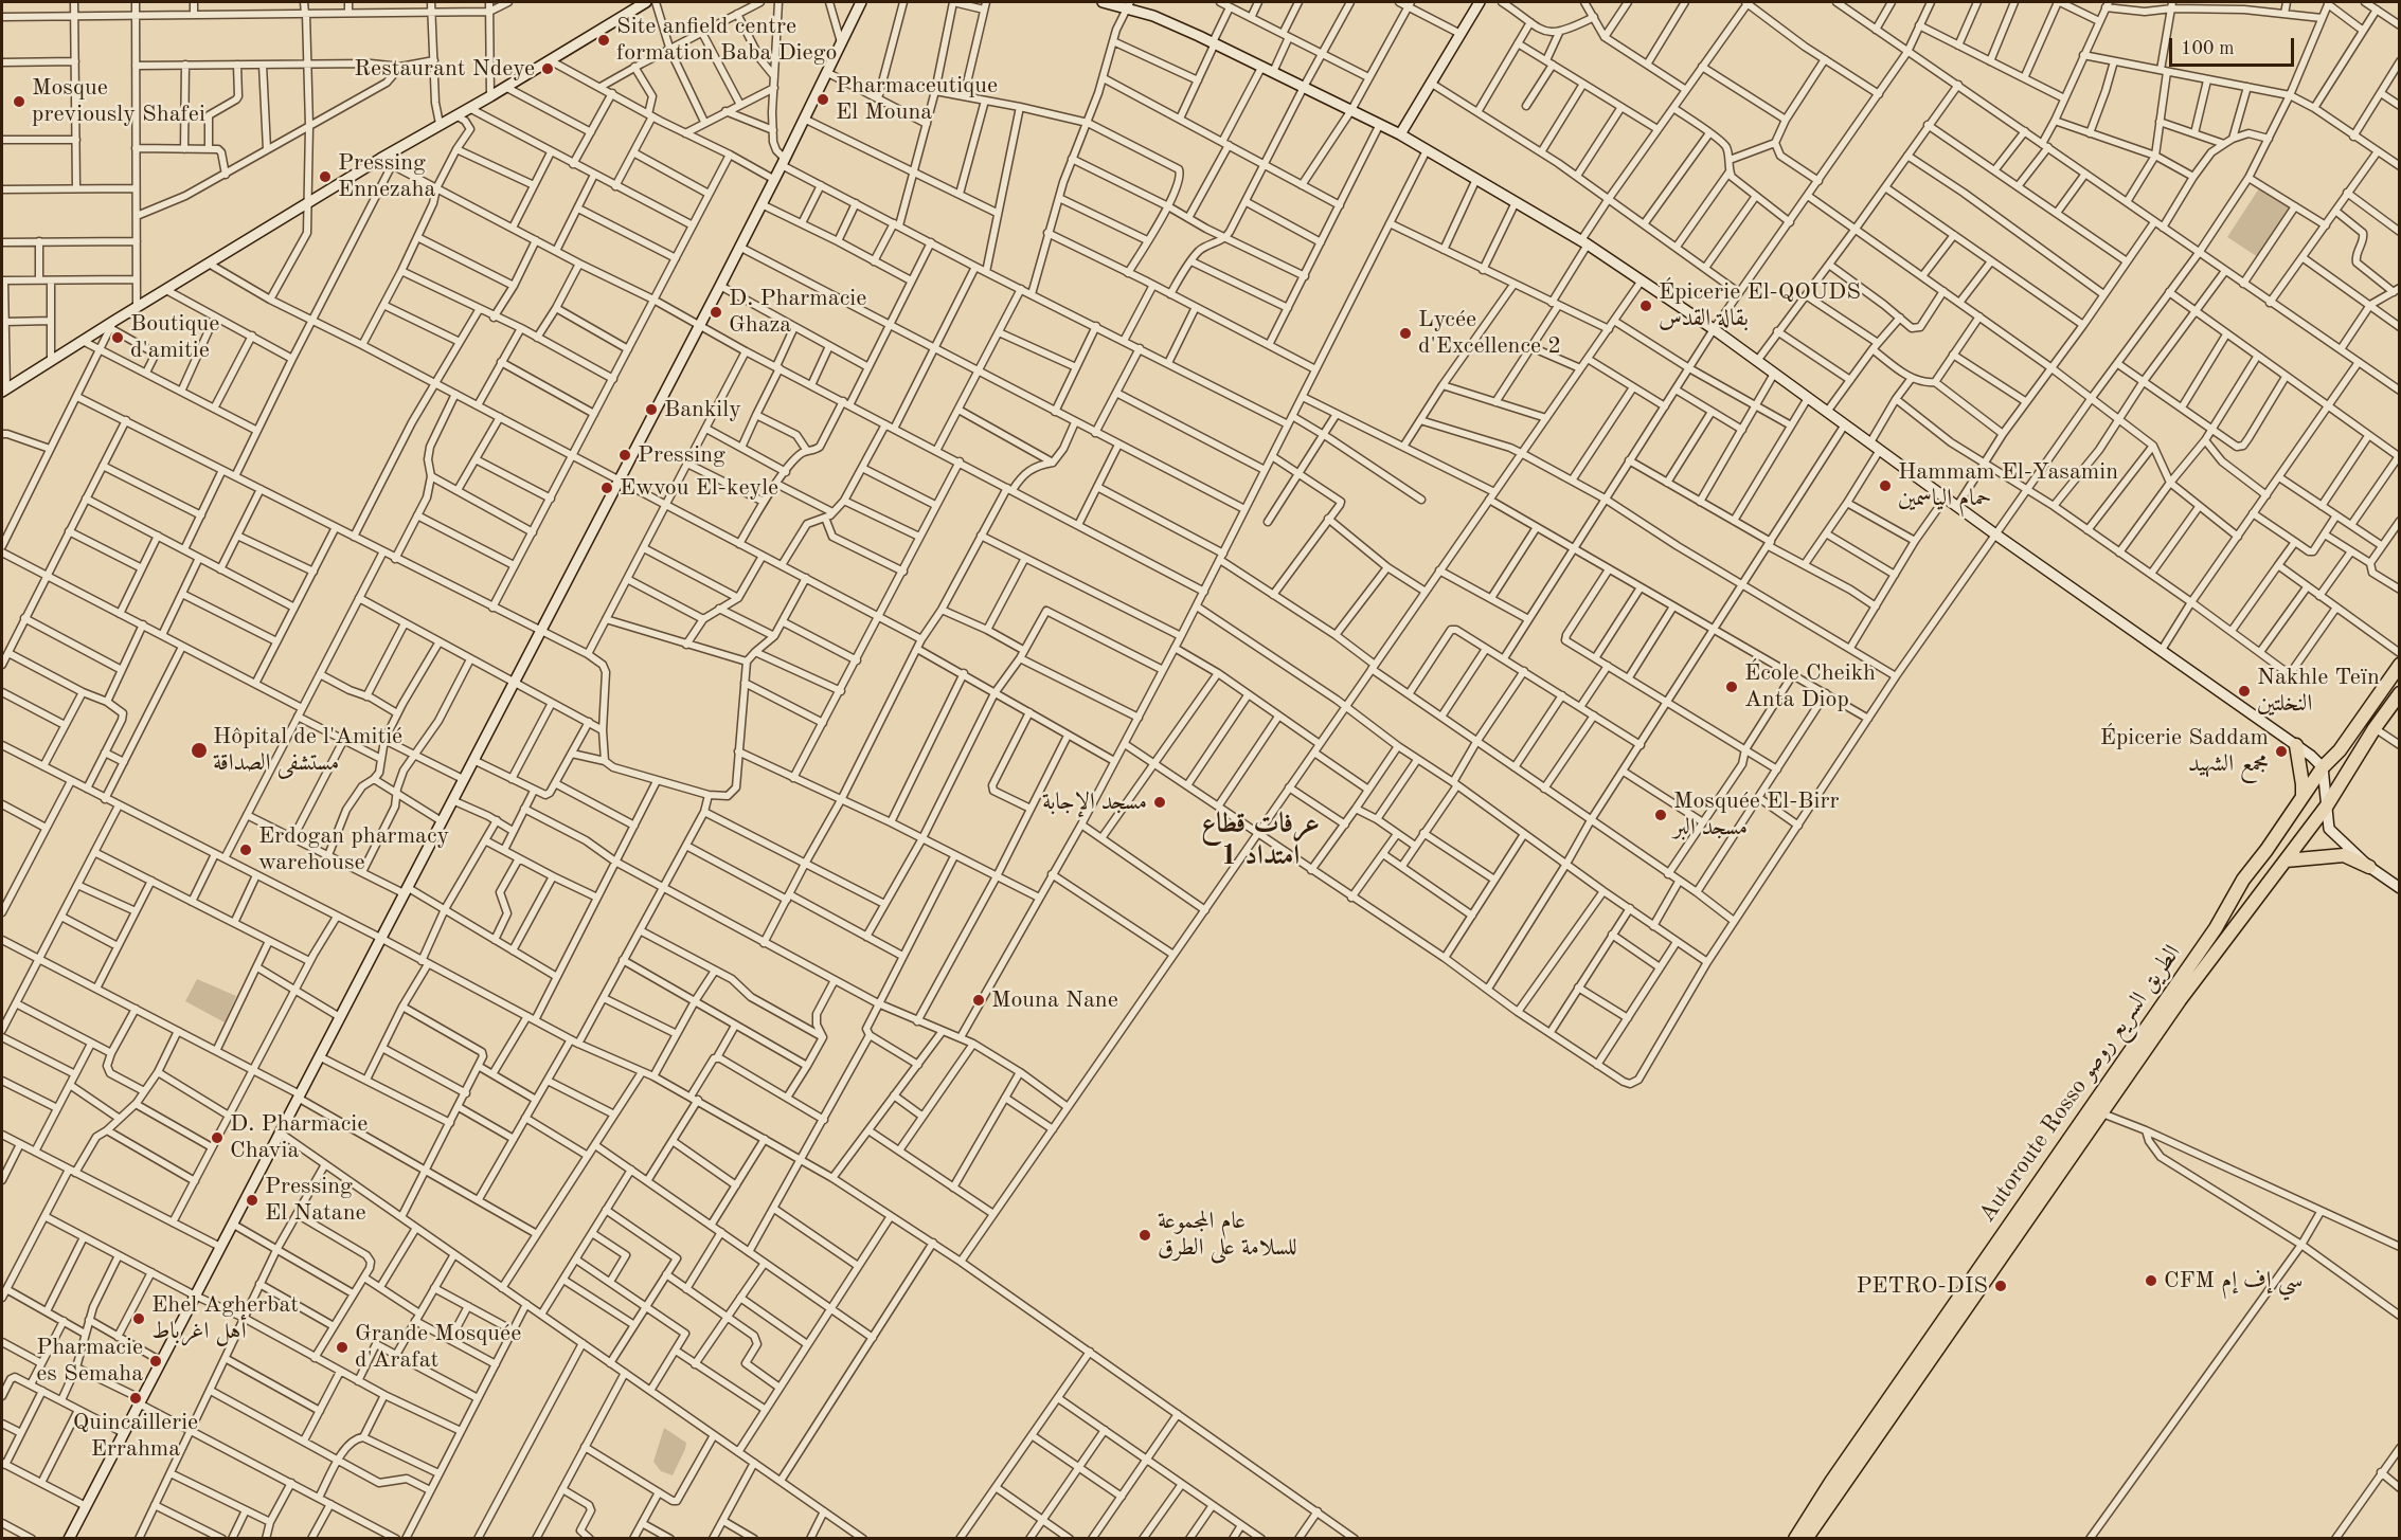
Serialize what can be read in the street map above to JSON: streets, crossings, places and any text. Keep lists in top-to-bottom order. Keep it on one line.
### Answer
{"streets":{"highway":["Autoroute Rosso الطريق السريع روصو"]},"districts":["عرفات قطاع 1 امتداد"],"places":["Site anfield centre formation Baba Diego","Restaurant Ndeye","Pharmaceutique El Mouna","Mosque previously Shafei","Pressing Ennezaha","Épicerie El-QOUDS بقالة القدس","D. Pharmacie Ghaza","Lycée d'Excellence 2","Boutique d'amitie","Bankily","Pressing","Hammam El-Yasamin حمام الياسمين","Ewvou El-keyle","École Cheikh Anta Diop","Nakhle Teïn النخلتين","Hôpital de l'Amitié مستشفى الصداقة","Épicerie Saddam مجمع الشهيد","مسجد الإجابة","Mosquée El-Birr مسجد البر","Erdogan pharmacy warehouse","Mouna Nane","D. Pharmacie Chavia","Pressing El Natane","عام المجموعة للسلامة على الطرق","CFM سي إف إم","PETRO-DIS","Ehel Agherbat أهل اغرباط","Grande Mosquée d'Arafat","Pharmacie es Semaha","Quincaillerie Errahma"],"scale_bar":"100 m"}
